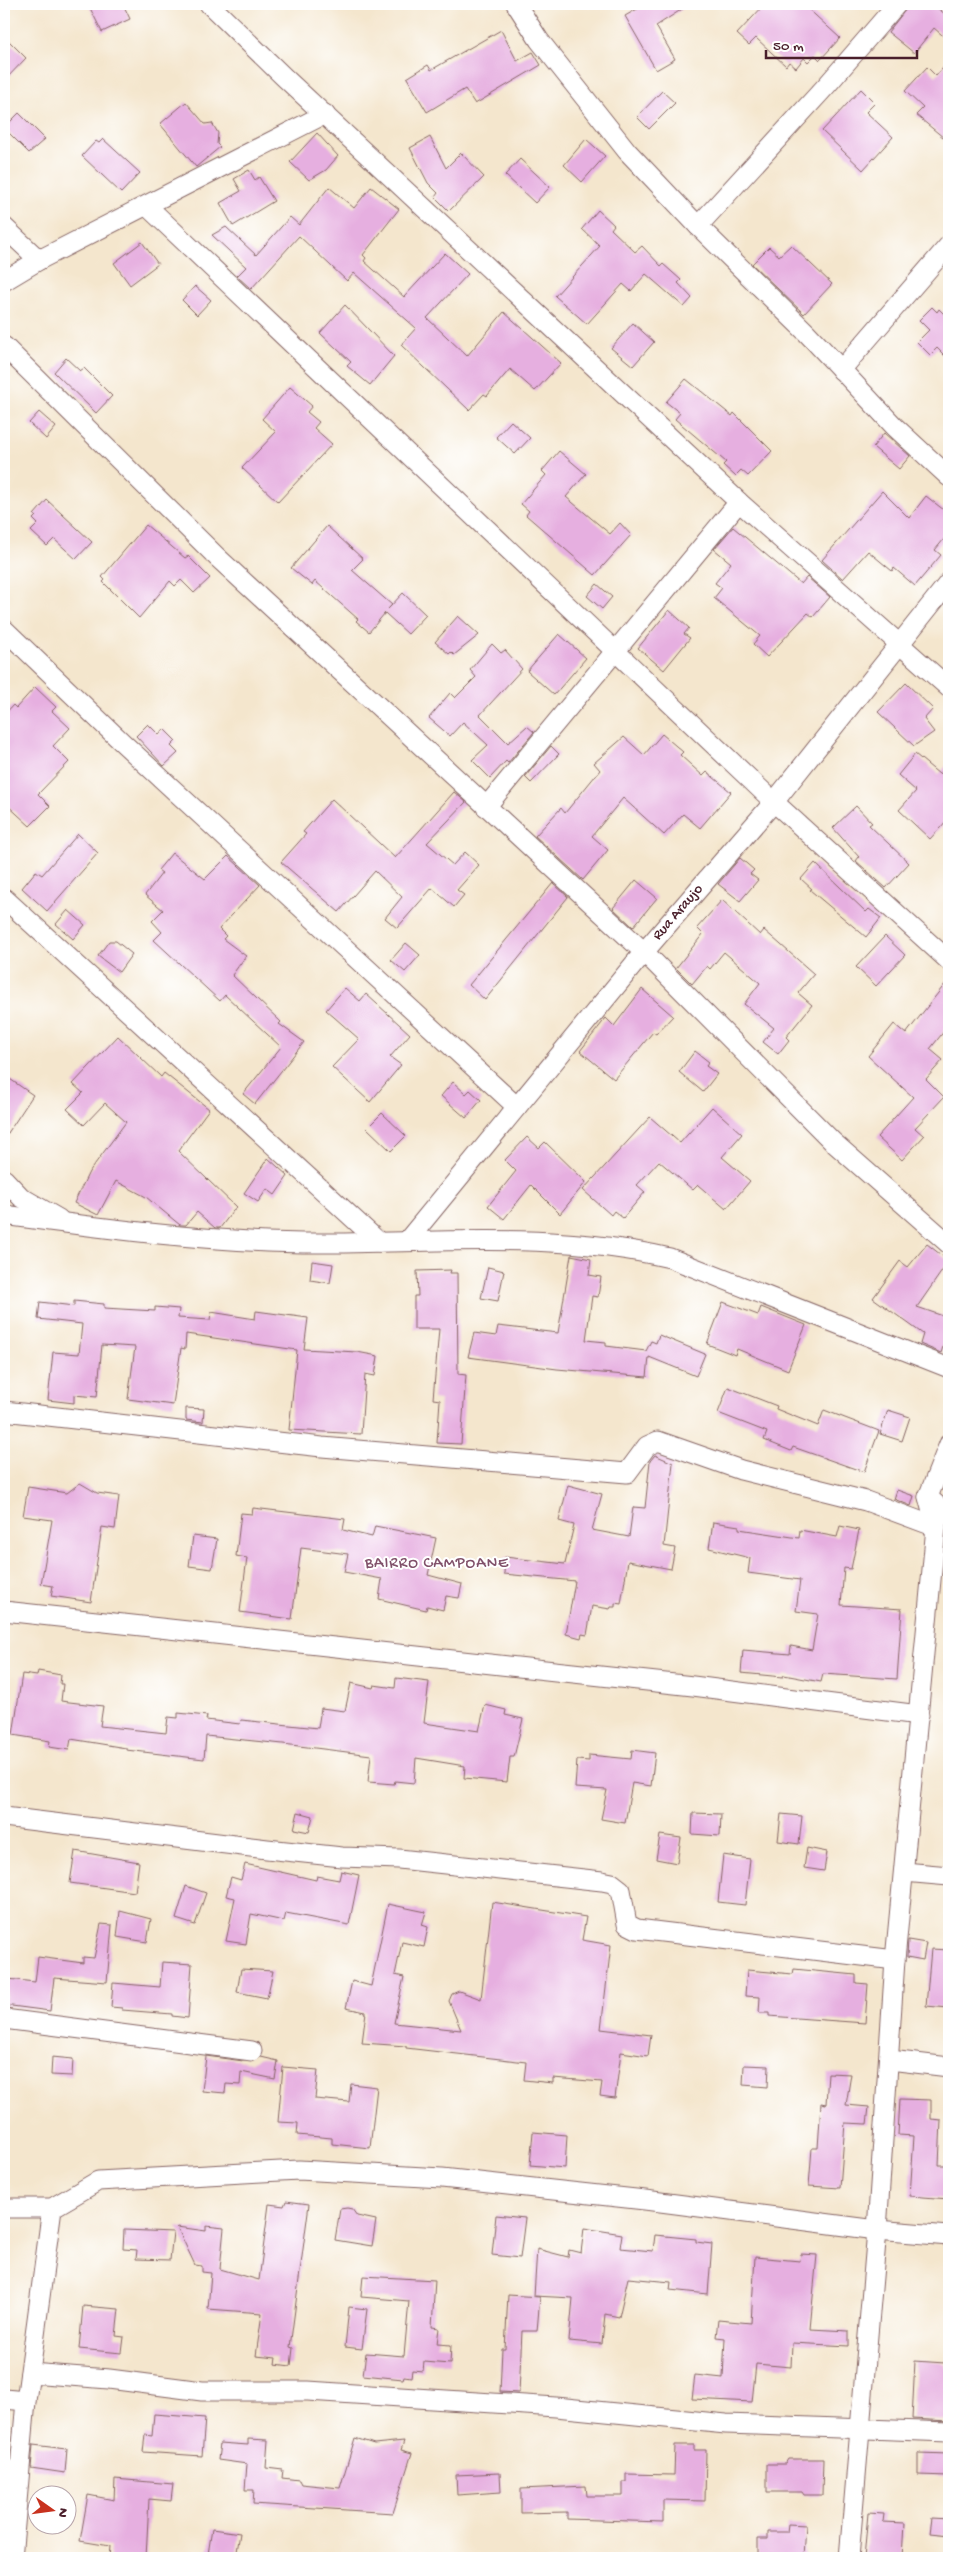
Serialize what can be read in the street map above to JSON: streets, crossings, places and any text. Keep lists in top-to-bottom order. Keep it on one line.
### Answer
{"streets":{"street":["Rua Araujo"]},"districts":["BAIRRO CAMPOANE"],"scale_bar":"50 m","north":"right"}
